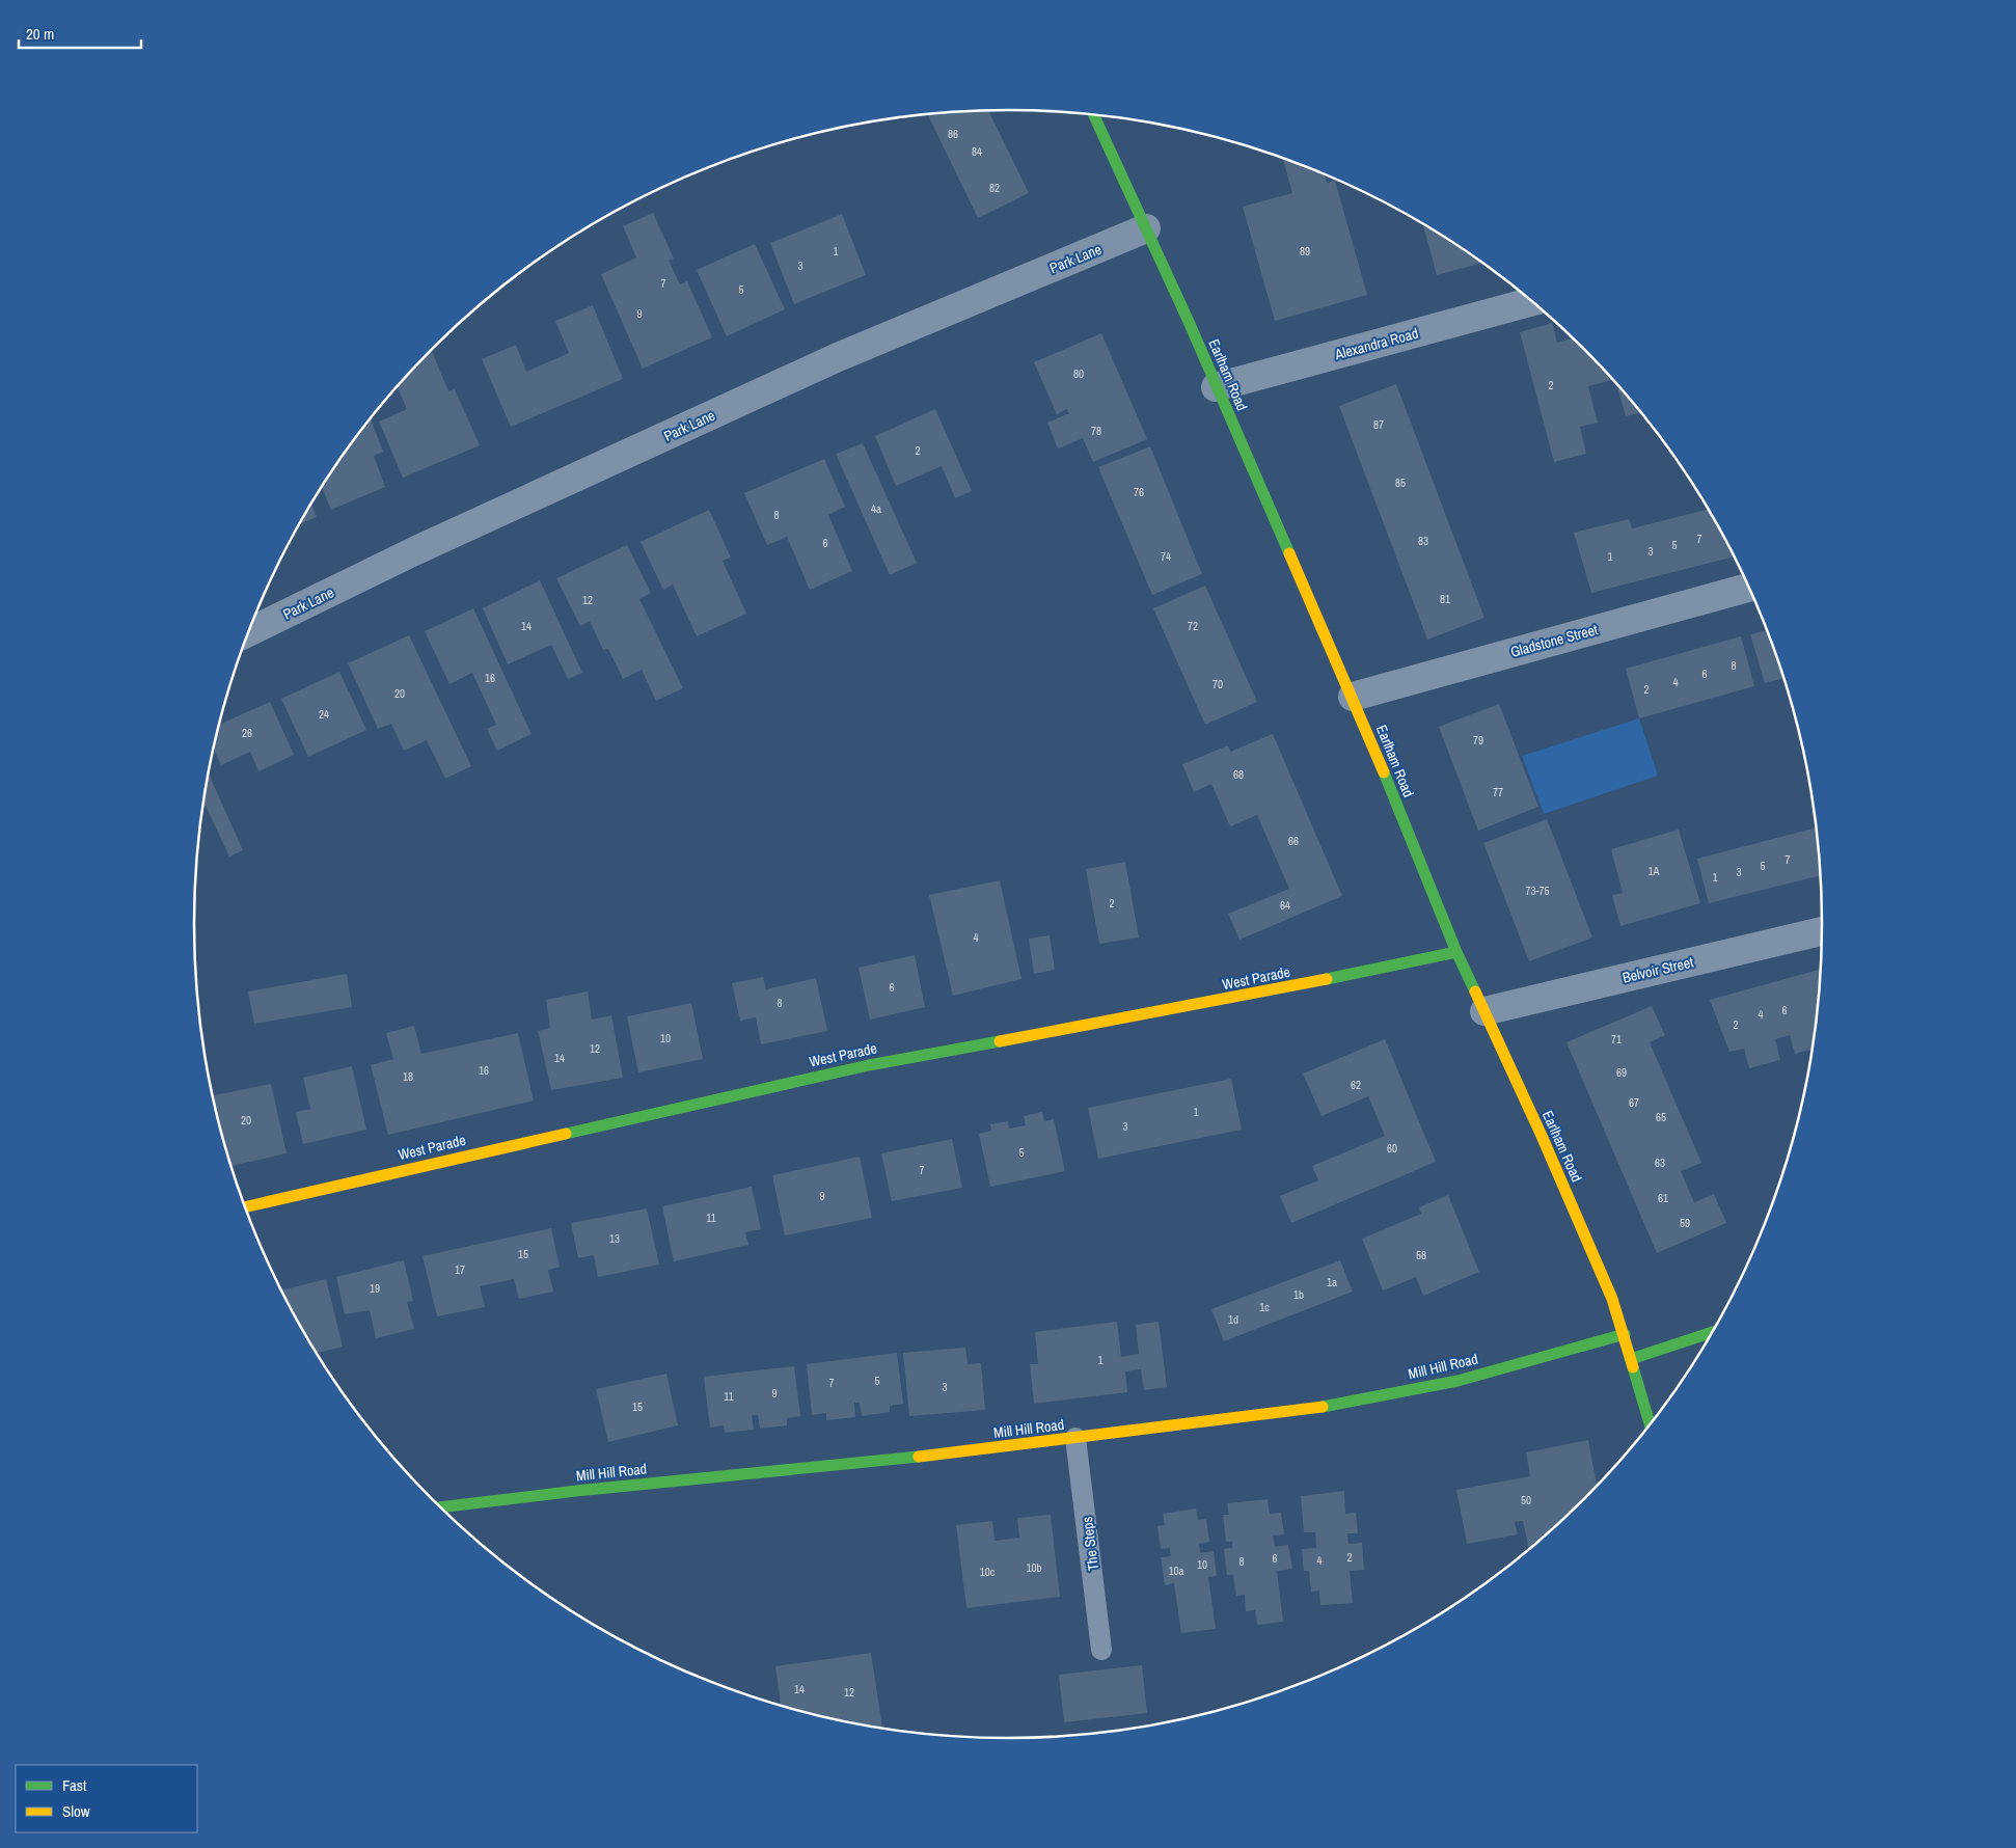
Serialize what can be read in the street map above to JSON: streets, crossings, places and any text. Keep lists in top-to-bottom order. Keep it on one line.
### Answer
{"streets":{"street":["Park Lane","Alexandra Road","Earlham Road","Gladstone Street","Belvoir Street","West Parade","Mill Hill Road"],"lane":["The Steps"]},"crossings":[["Park Lane","Earlham Road"],["Alexandra Road","Earlham Road"],["Earlham Road","Gladstone Street"],["Earlham Road","Belvoir Street"],["Earlham Road","West Parade"],["Earlham Road","Mill Hill Road"],["Mill Hill Road","The Steps"]],"house_numbers":["86","84","82","1","89","3","7","5","9","80","2","87","78","2","85","76","4a","8","7","83","6","5","3","74","1","81","12","14","72","8","6","16","4","70","2","20","24","26","79","68","77","66","7","5","1A","3","1","73-75","2","64","4","6","8","6","4","2","10","71","12","14","16","69","18","62","67","1","65","20","3","60","5","63","7","9","61","11","59","13","15","58","17","1a","19","1b","1c","1d","1","5","7","3","9","11","15","50","2","6","4","8","10","10b","10a","10c","14","12"],"legend":["Fast","Slow"],"scale_bar":"20 m"}
